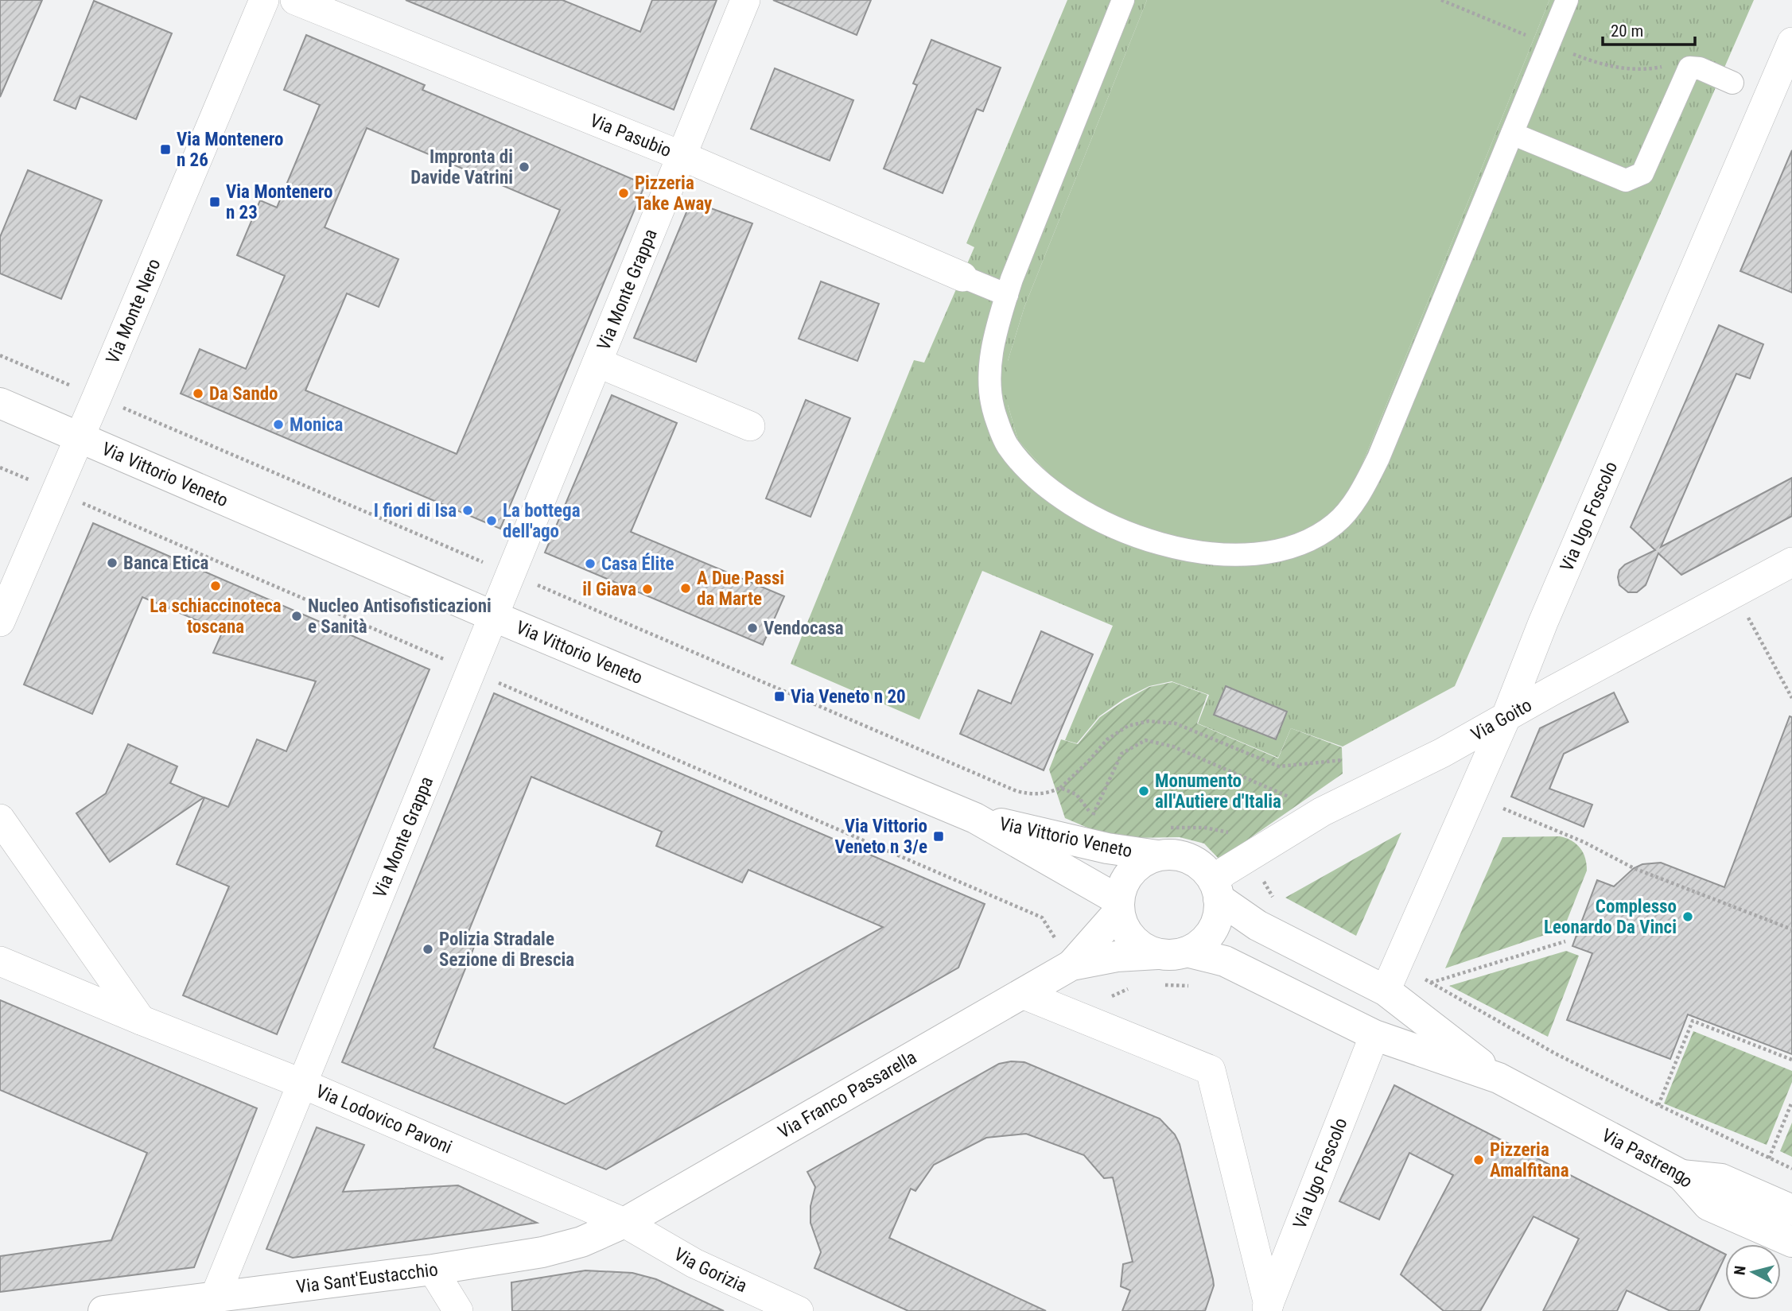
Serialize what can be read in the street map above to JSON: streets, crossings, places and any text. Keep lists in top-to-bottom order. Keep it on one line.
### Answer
{"streets":{"street":["Via Pasubio","Via Monte Grappa","Via Monte Nero","Via Vittorio Veneto","Via Ugo Foscolo","Via Goito","Via Franco Passarella","Via Lodovico Pavoni","Via Pastrengo","Via Gorizia","Via Sant'Eustacchio"]},"crossings":[["Via Pasubio","Via Monte Grappa"],["Via Monte Grappa","Via Vittorio Veneto"],["Via Monte Grappa","Via Lodovico Pavoni"],["Via Monte Grappa","Via Sant'Eustacchio"],["Via Monte Nero","Via Vittorio Veneto"],["Via Vittorio Veneto","Via Goito"],["Via Vittorio Veneto","Via Franco Passarella"],["Via Vittorio Veneto","Via Pastrengo"],["Via Ugo Foscolo","Via Goito"],["Via Ugo Foscolo","Via Pastrengo"],["Via Goito","Via Franco Passarella"],["Via Goito","Via Pastrengo"],["Via Franco Passarella","Via Lodovico Pavoni"],["Via Franco Passarella","Via Pastrengo"],["Via Franco Passarella","Via Gorizia"],["Via Franco Passarella","Via Sant'Eustacchio"],["Via Lodovico Pavoni","Via Gorizia"],["Via Lodovico Pavoni","Via Sant'Eustacchio"],["Via Gorizia","Via Sant'Eustacchio"]],"places":{"transit":["Via Montenero n 26","Via Montenero n 23","Via Veneto n 20","Via Vittorio Veneto n 3/e"],"other":["Impronta di Davide Vatrini","Pizzeria Take Away","Da Sando","Monica","I fiori di Isa","La bottega dell'ago","Banca Etica","Casa Élite","La schiaccinoteca toscana","A Due Passi da Marte","il Giava","Nucleo Antisofisticazioni e Sanità","Vendocasa","Monumento all'Autiere d'Italia","Complesso Leonardo Da Vinci","Polizia Stradale Sezione di Brescia","Pizzeria Amalfitana"]},"scale_bar":"20 m","north":"left"}
